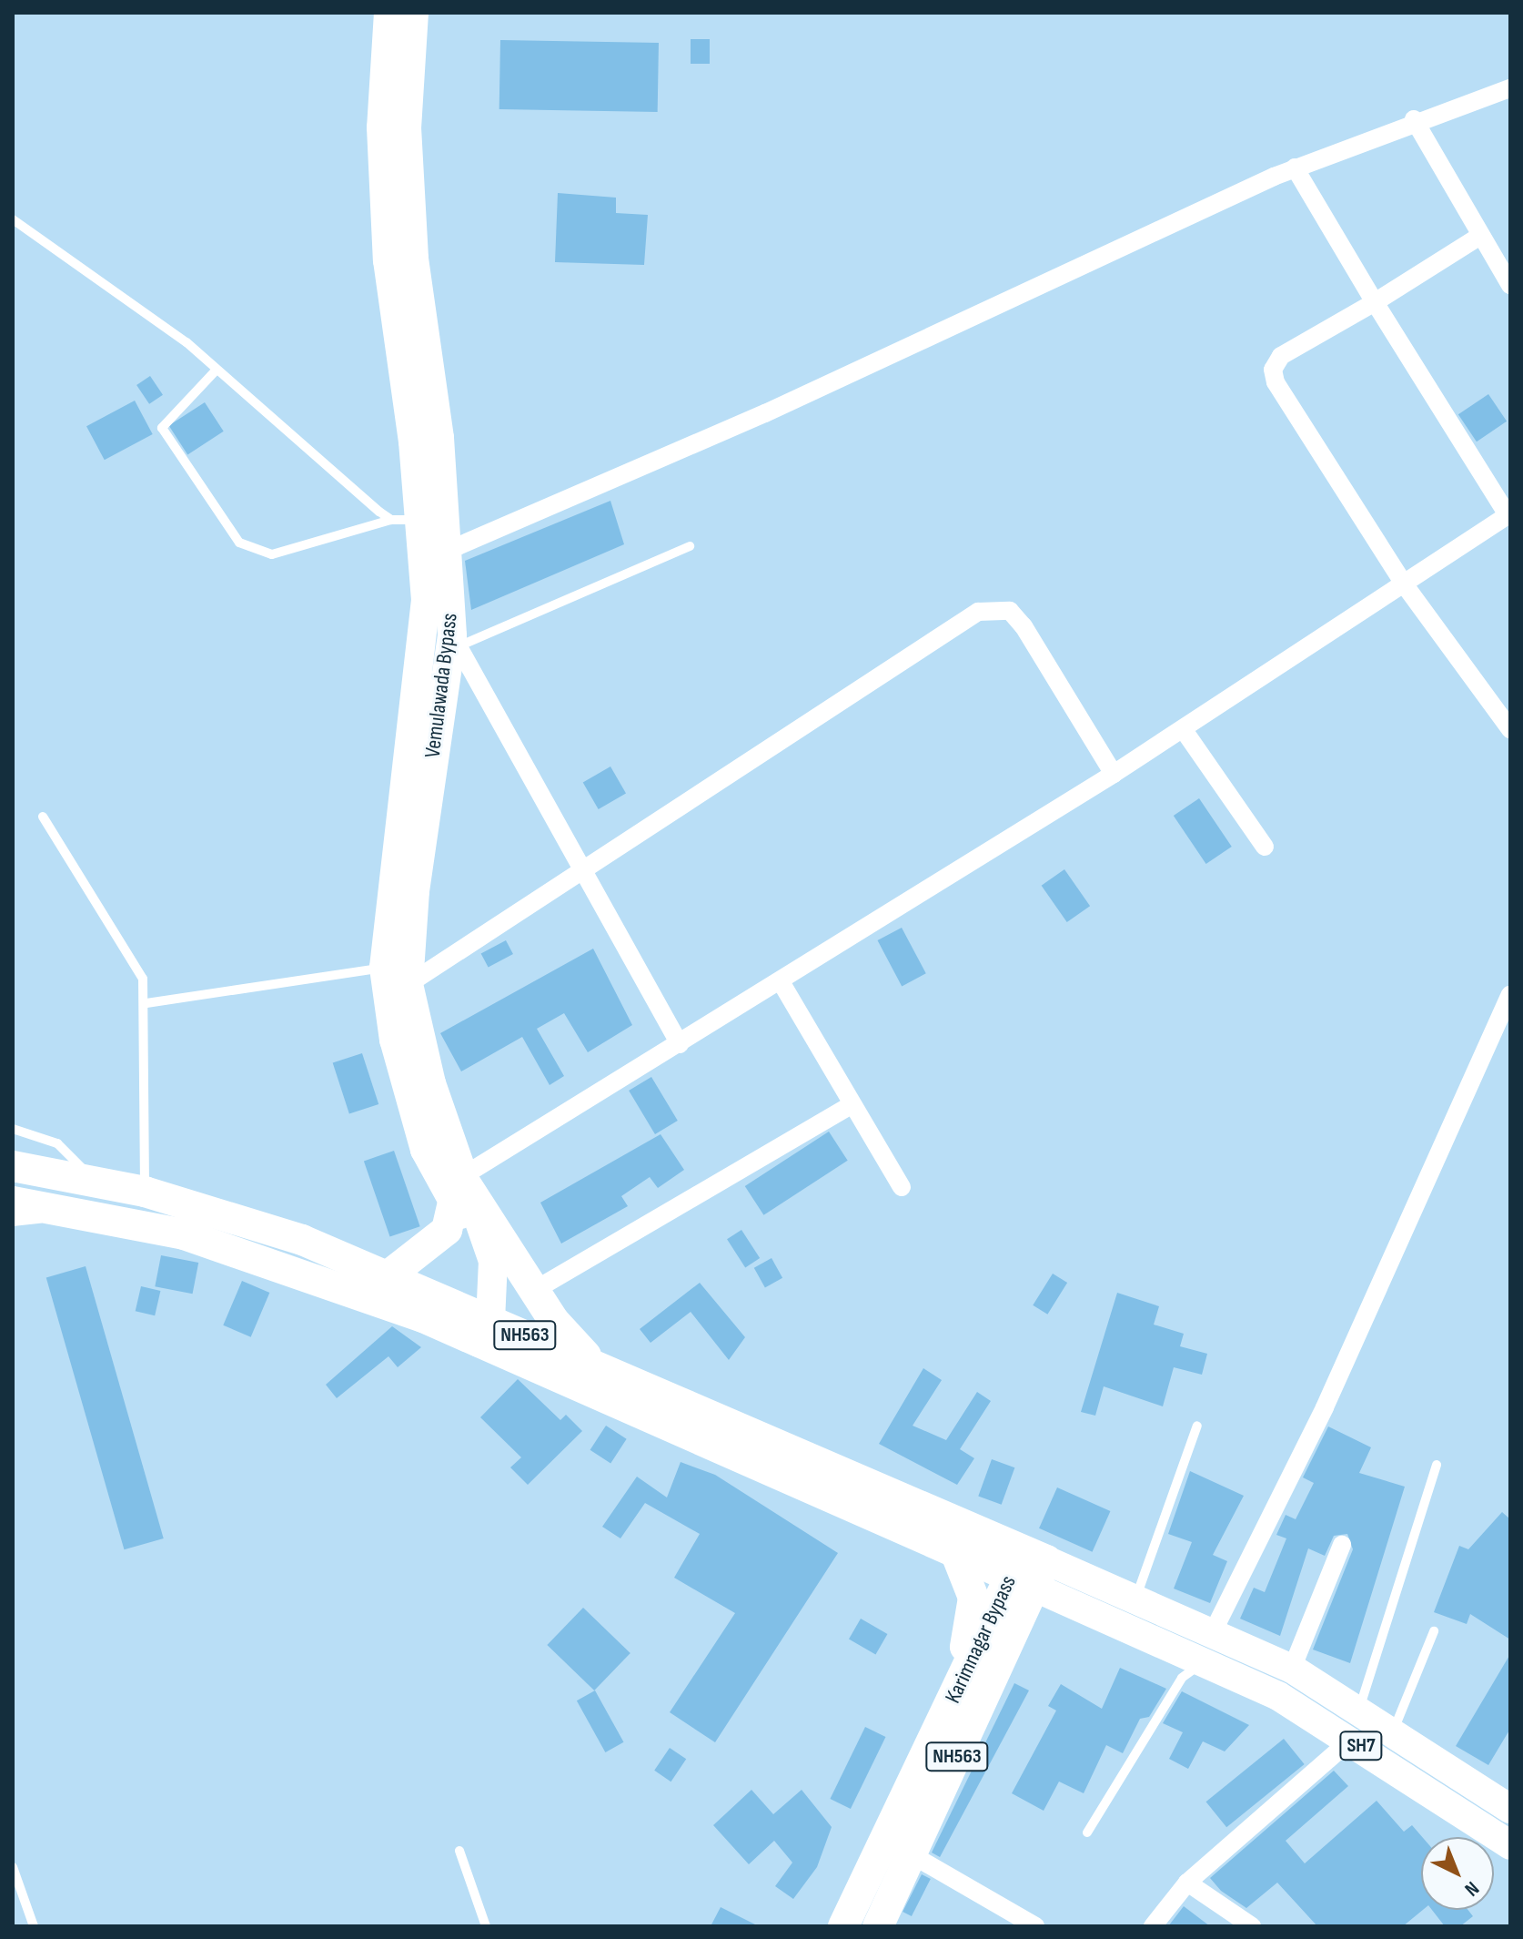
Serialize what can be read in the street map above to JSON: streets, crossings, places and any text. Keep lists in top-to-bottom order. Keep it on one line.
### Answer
{"streets":{"highway":["NH563","Karimnagar Bypass"],"main road":["Vemulawada Bypass","SH7"]},"crossings":[["Vemulawada Bypass","NH563"],["NH563","Karimnagar Bypass"],["NH563","SH7"],["Karimnagar Bypass","SH7"]],"north":"bottom right"}
